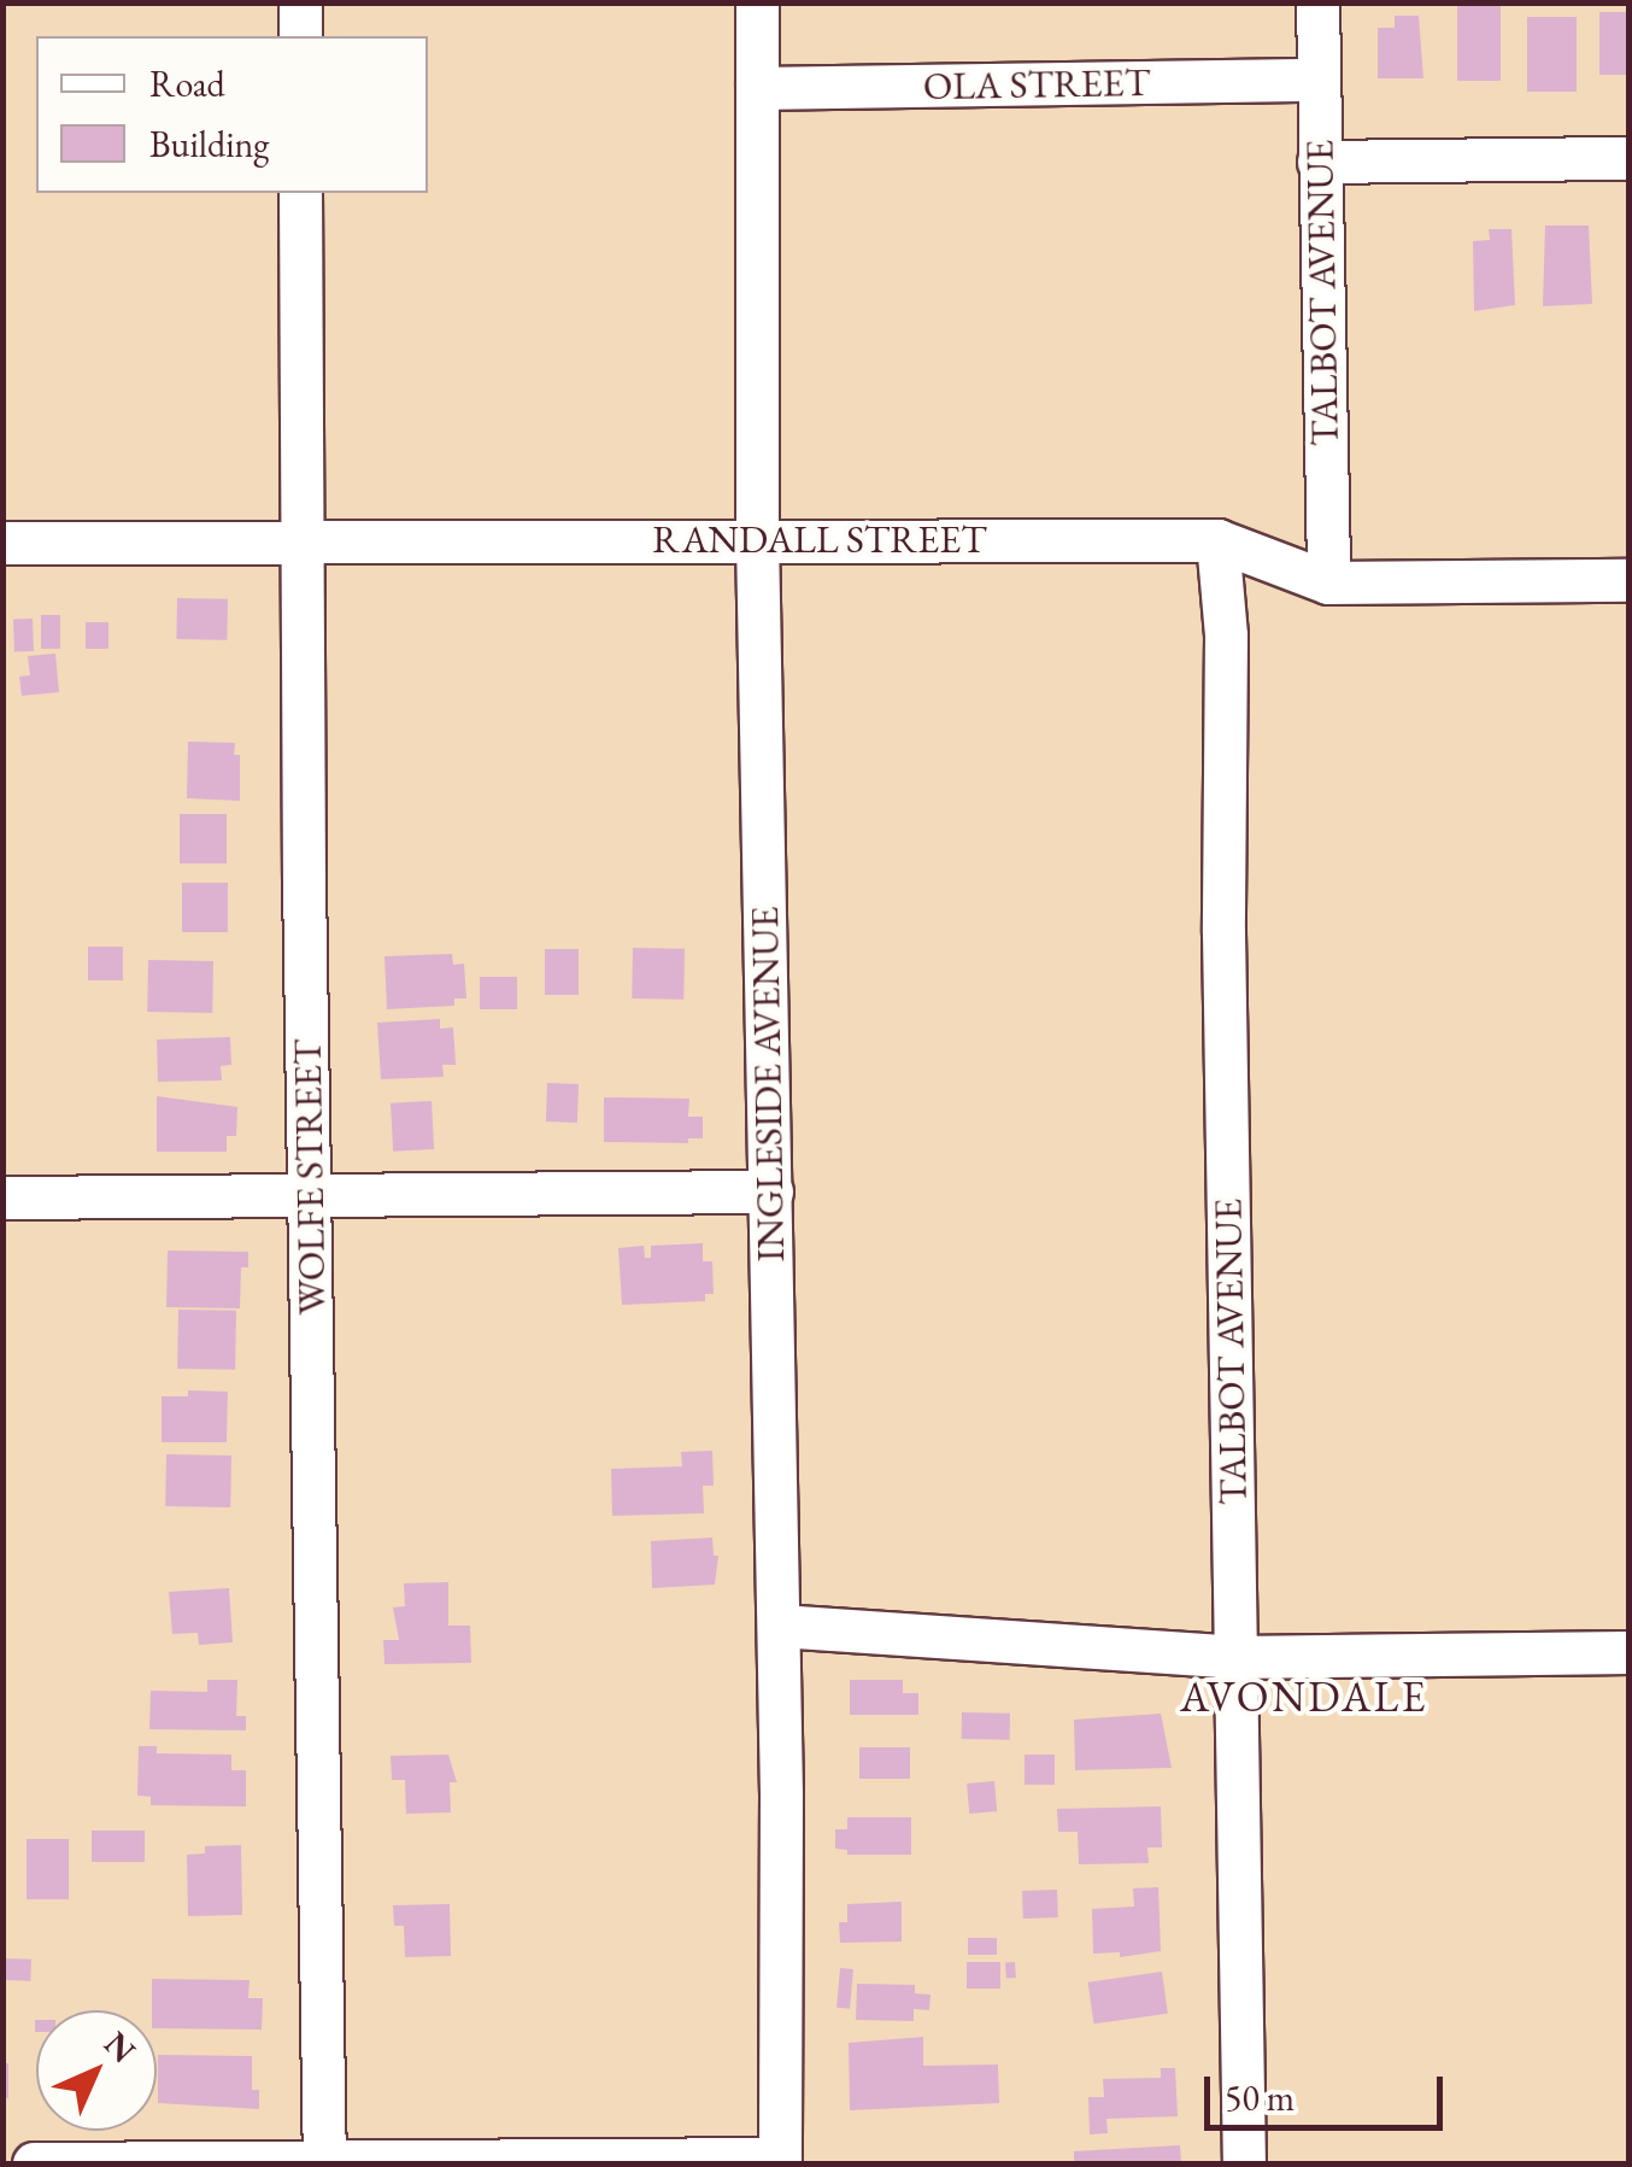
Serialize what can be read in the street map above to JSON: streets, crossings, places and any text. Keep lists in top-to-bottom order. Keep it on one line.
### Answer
{"streets":{"street":["OLA STREET","TALBOT AVENUE","RANDALL STREET","INGLESIDE AVENUE","WOLFE STREET"]},"crossings":[["OLA STREET","TALBOT AVENUE"],["OLA STREET","INGLESIDE AVENUE"],["TALBOT AVENUE","RANDALL STREET"],["RANDALL STREET","INGLESIDE AVENUE"],["RANDALL STREET","WOLFE STREET"]],"districts":["AVONDALE"],"legend":["Road","Building"],"scale_bar":"50 m","north":"top right"}
